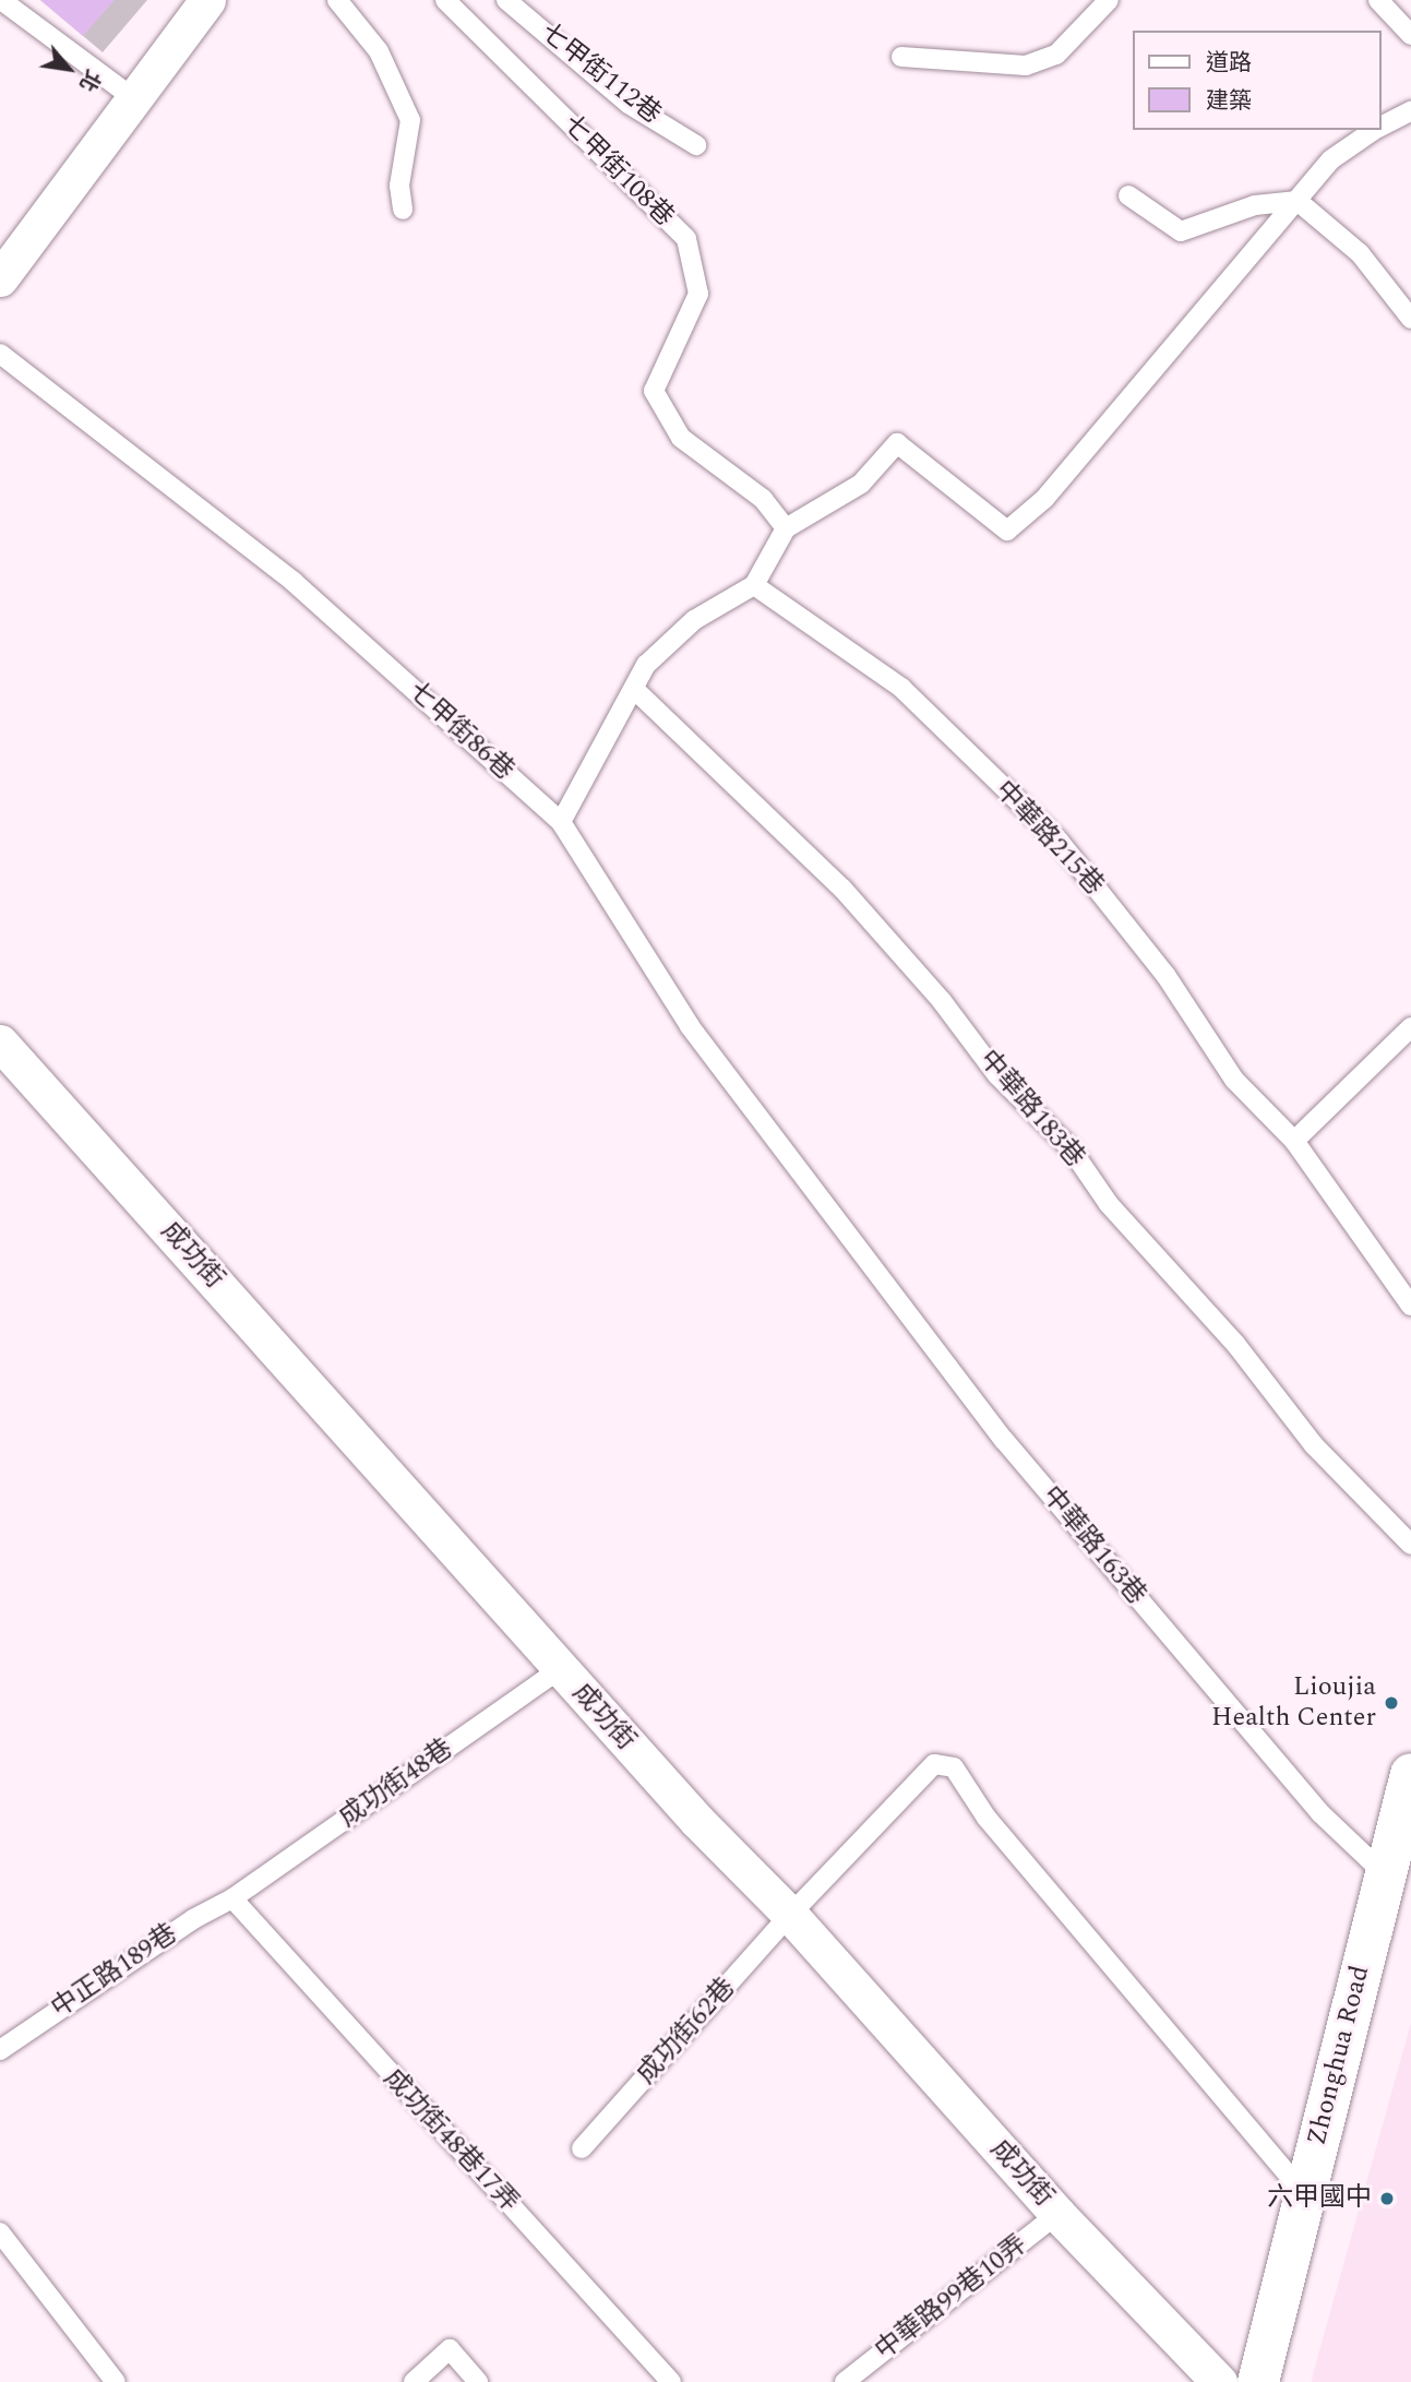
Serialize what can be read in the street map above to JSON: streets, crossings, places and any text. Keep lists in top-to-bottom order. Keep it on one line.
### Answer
{"streets":{"street":["成功街","Zhonghua Road"],"lane":["七甲街112巷","七甲街108巷","七甲街86巷","中華路215巷","中華路183巷","中華路163巷","成功街48巷","中正路189巷","成功街62巷","成功街48巷17弄","中華路99巷10弄"]},"crossings":[["七甲街86巷","中華路163巷"],["成功街","成功街48巷"],["成功街","成功街62巷"],["成功街","中華路99巷10弄"],["中華路163巷","Zhonghua Road"],["成功街48巷","中正路189巷"],["成功街48巷","成功街48巷17弄"],["中正路189巷","成功街48巷17弄"],["成功街62巷","Zhonghua Road"]],"places":["Lioujia Health Center","六甲國中"],"legend":["道路","建築"],"north":"bottom right"}
